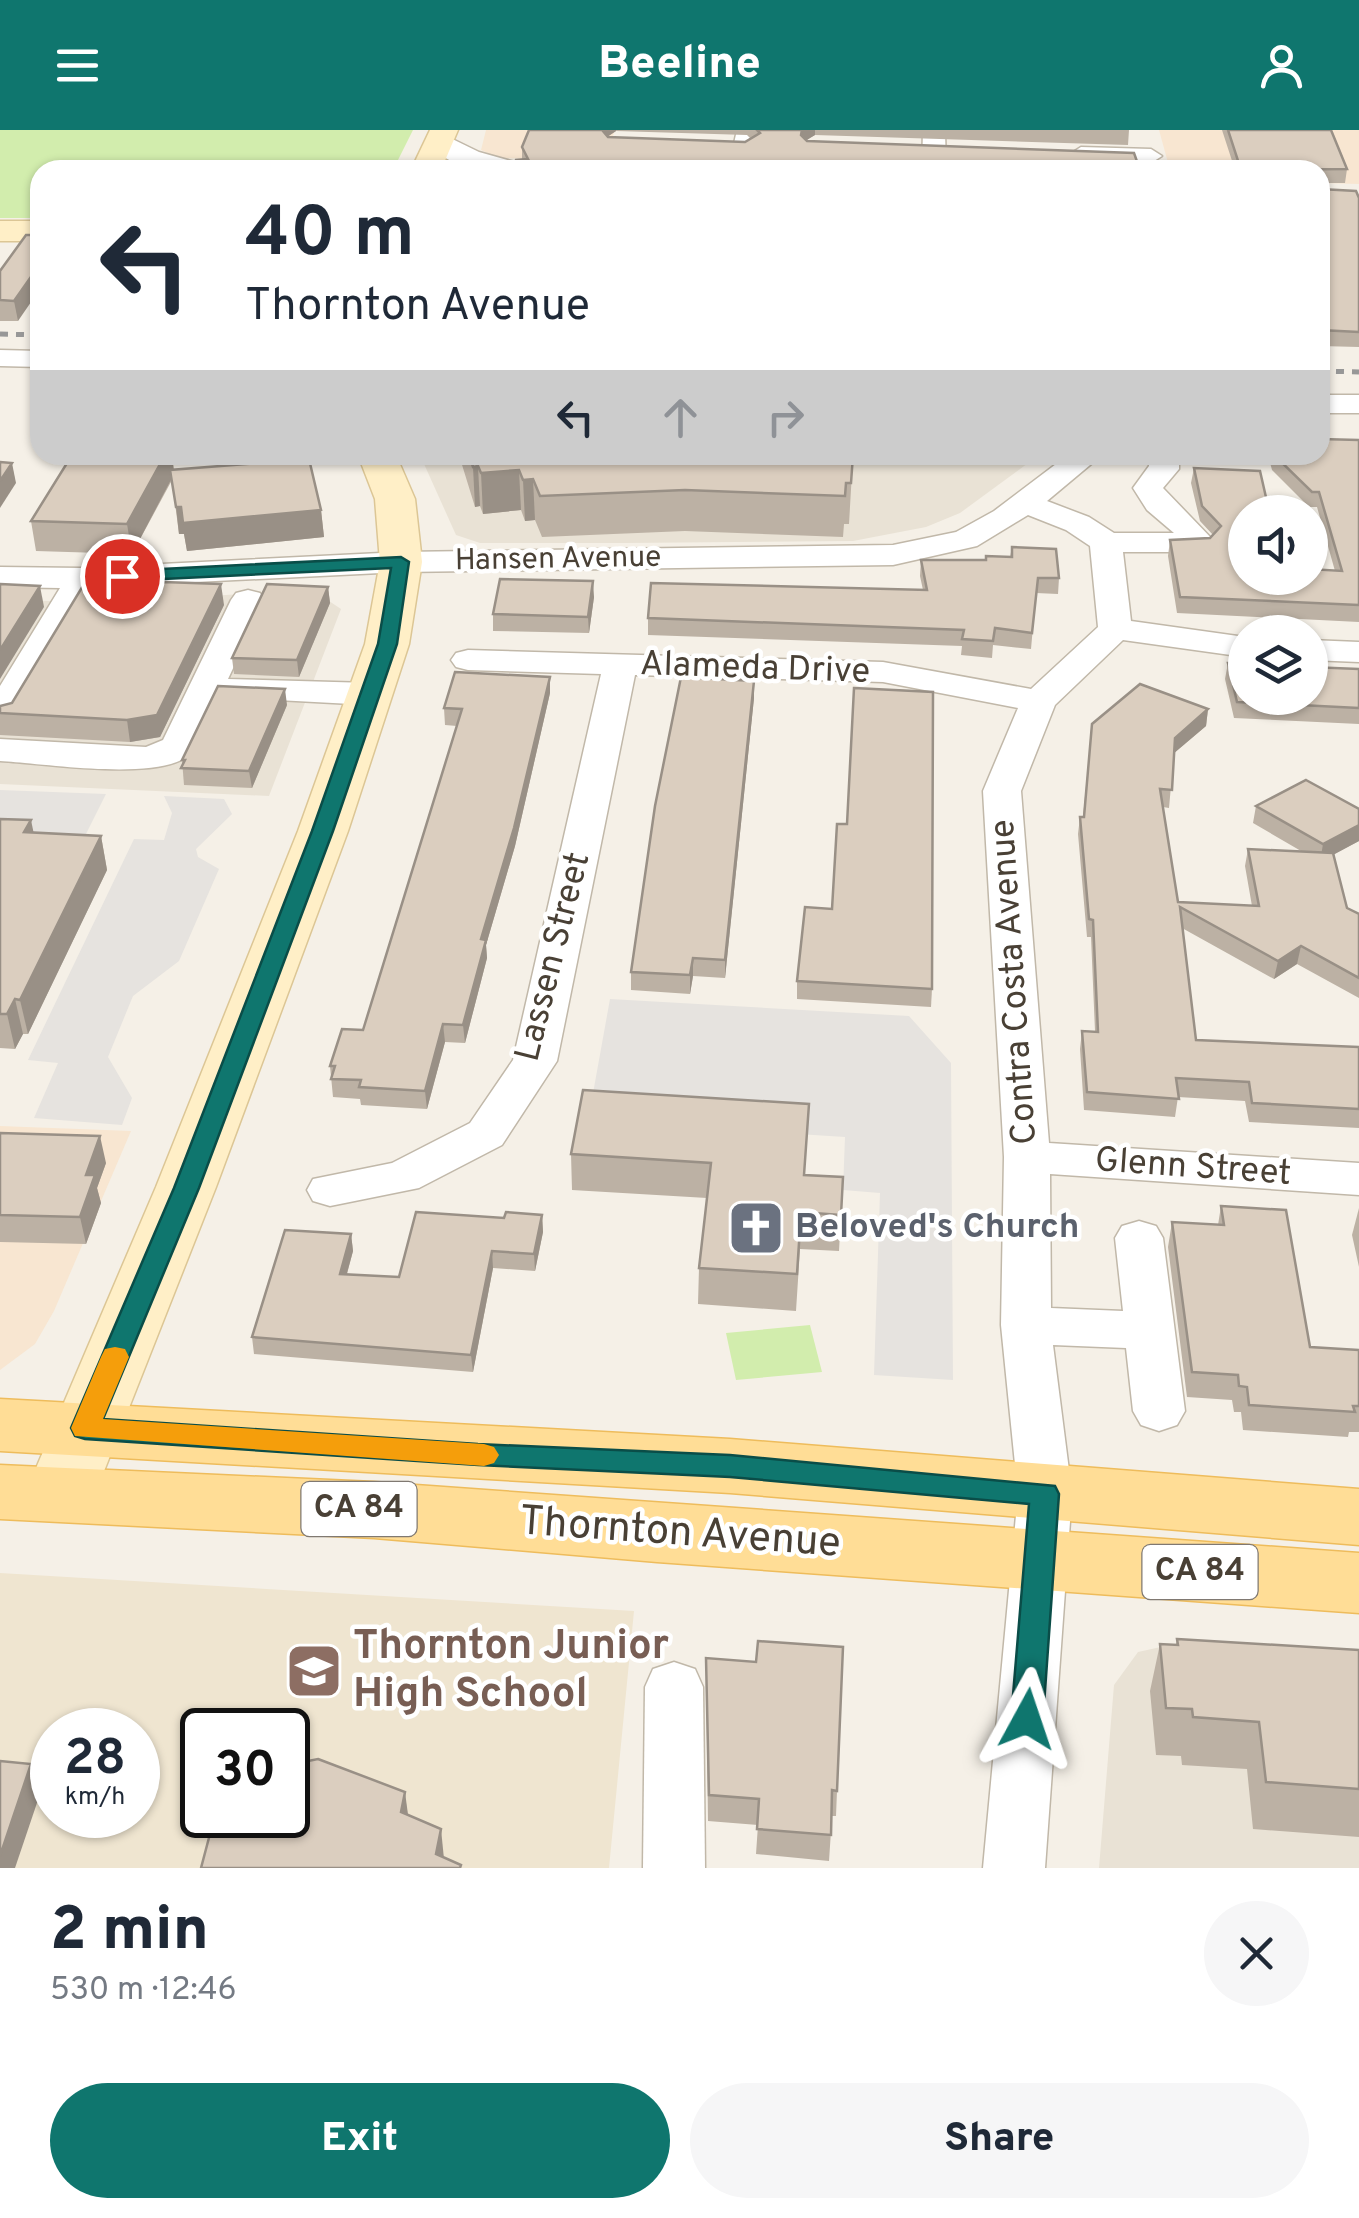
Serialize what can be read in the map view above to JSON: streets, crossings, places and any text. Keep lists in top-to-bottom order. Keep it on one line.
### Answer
{"streets":{"main road":["CA 84","Thornton Avenue"],"street":["Hansen Avenue","Alameda Drive","Lassen Street","Contra Costa Avenue","Glenn Street"]},"crossings":[["Alameda Drive","Lassen Street"],["Alameda Drive","Contra Costa Avenue"],["Contra Costa Avenue","Glenn Street"],["Contra Costa Avenue","Thornton Avenue"]],"places":{"church":["Beloved's Church"],"school or university":["Thornton Junior High School"]},"page":{"header":"Beeline","turn":["40 m","Thornton Avenue"],"speed":"28 km/h","limit":"30","heading":["2 min","530 m · 12:46"],"buttons":["Exit","Share"]}}
